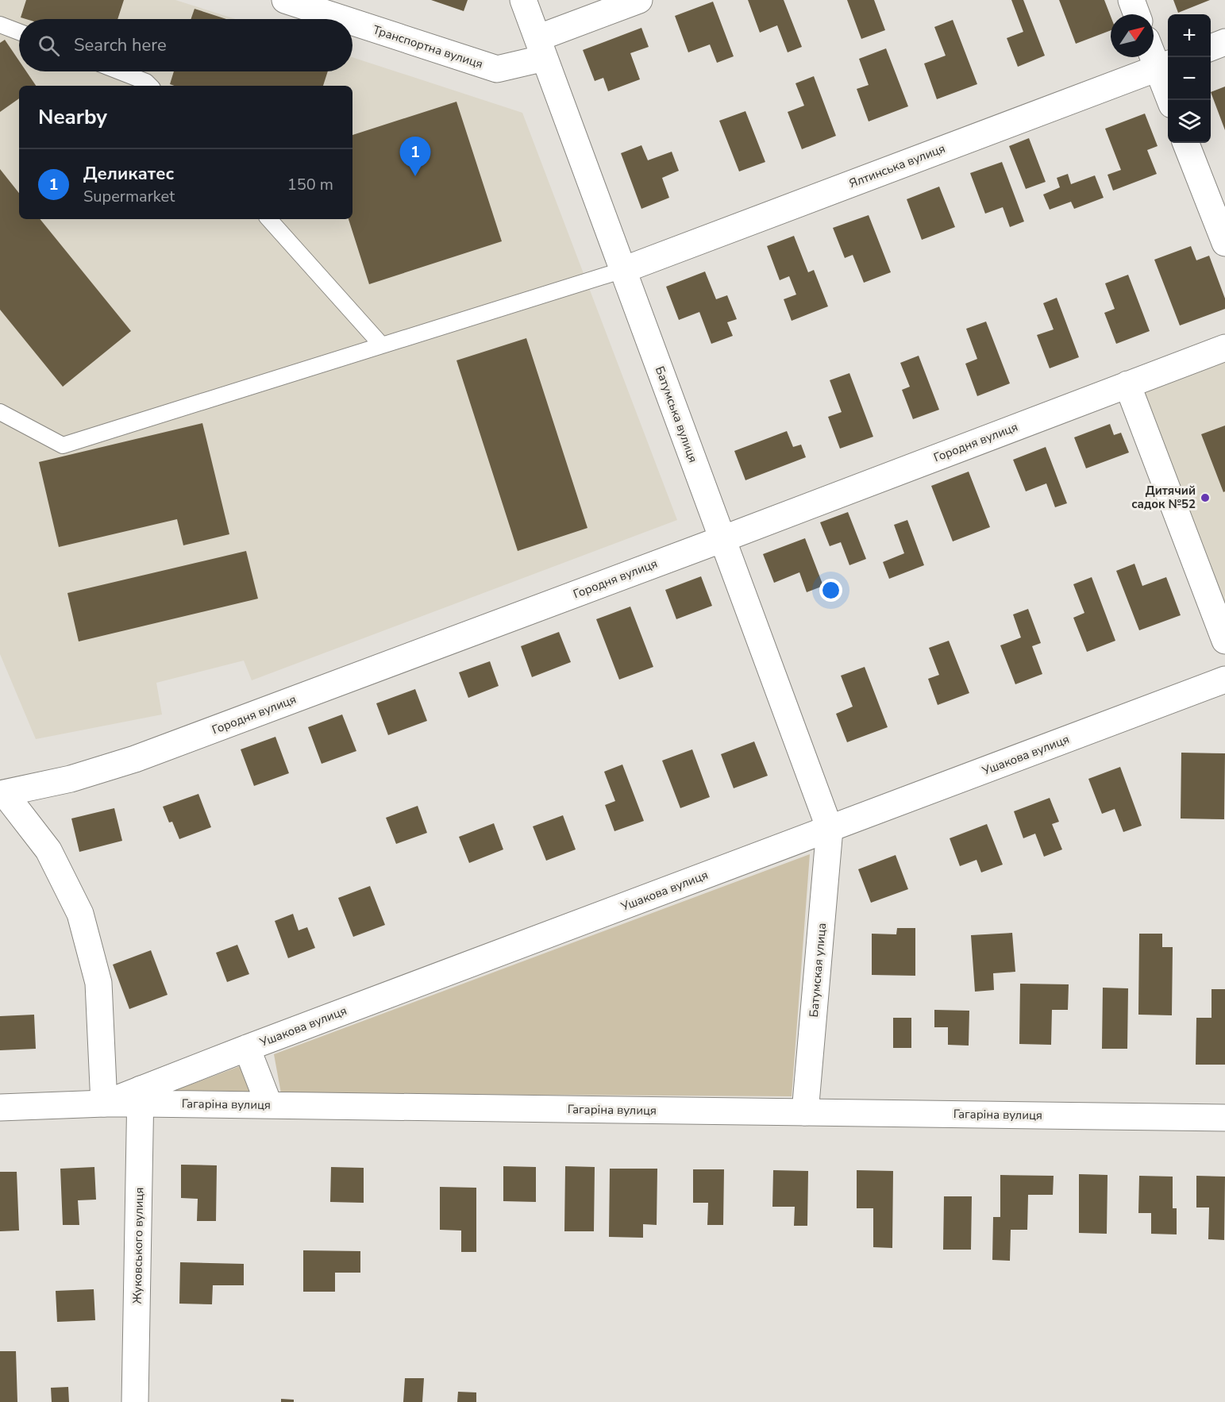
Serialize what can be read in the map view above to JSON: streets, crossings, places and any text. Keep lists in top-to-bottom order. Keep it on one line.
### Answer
{"streets":{"street":["Транспортна вулиця","Ялтинська вулиця","Батумська вулиця","Городня вулиця","Ушакова вулиця","Батумская улица","Гагаріна вулиця","Жуковського вулиця"]},"crossings":[["Транспортна вулиця","Батумська вулиця"],["Ялтинська вулиця","Батумська вулиця"],["Батумська вулиця","Городня вулиця"],["Батумська вулиця","Ушакова вулиця"],["Батумська вулиця","Батумская улица"],["Ушакова вулиця","Батумская улица"],["Ушакова вулиця","Гагаріна вулиця"],["Ушакова вулиця","Жуковського вулиця"],["Батумская улица","Гагаріна вулиця"],["Гагаріна вулиця","Жуковського вулиця"]],"places":["Дитячий садок №52"],"north":"top right","page":{"map_buttons":["+","−"],"search":"Search here","heading":"Nearby","pins":"1","list":[{"mark":"1","name":"Деликатес","note":"Supermarket","value":"150 m"}]}}
